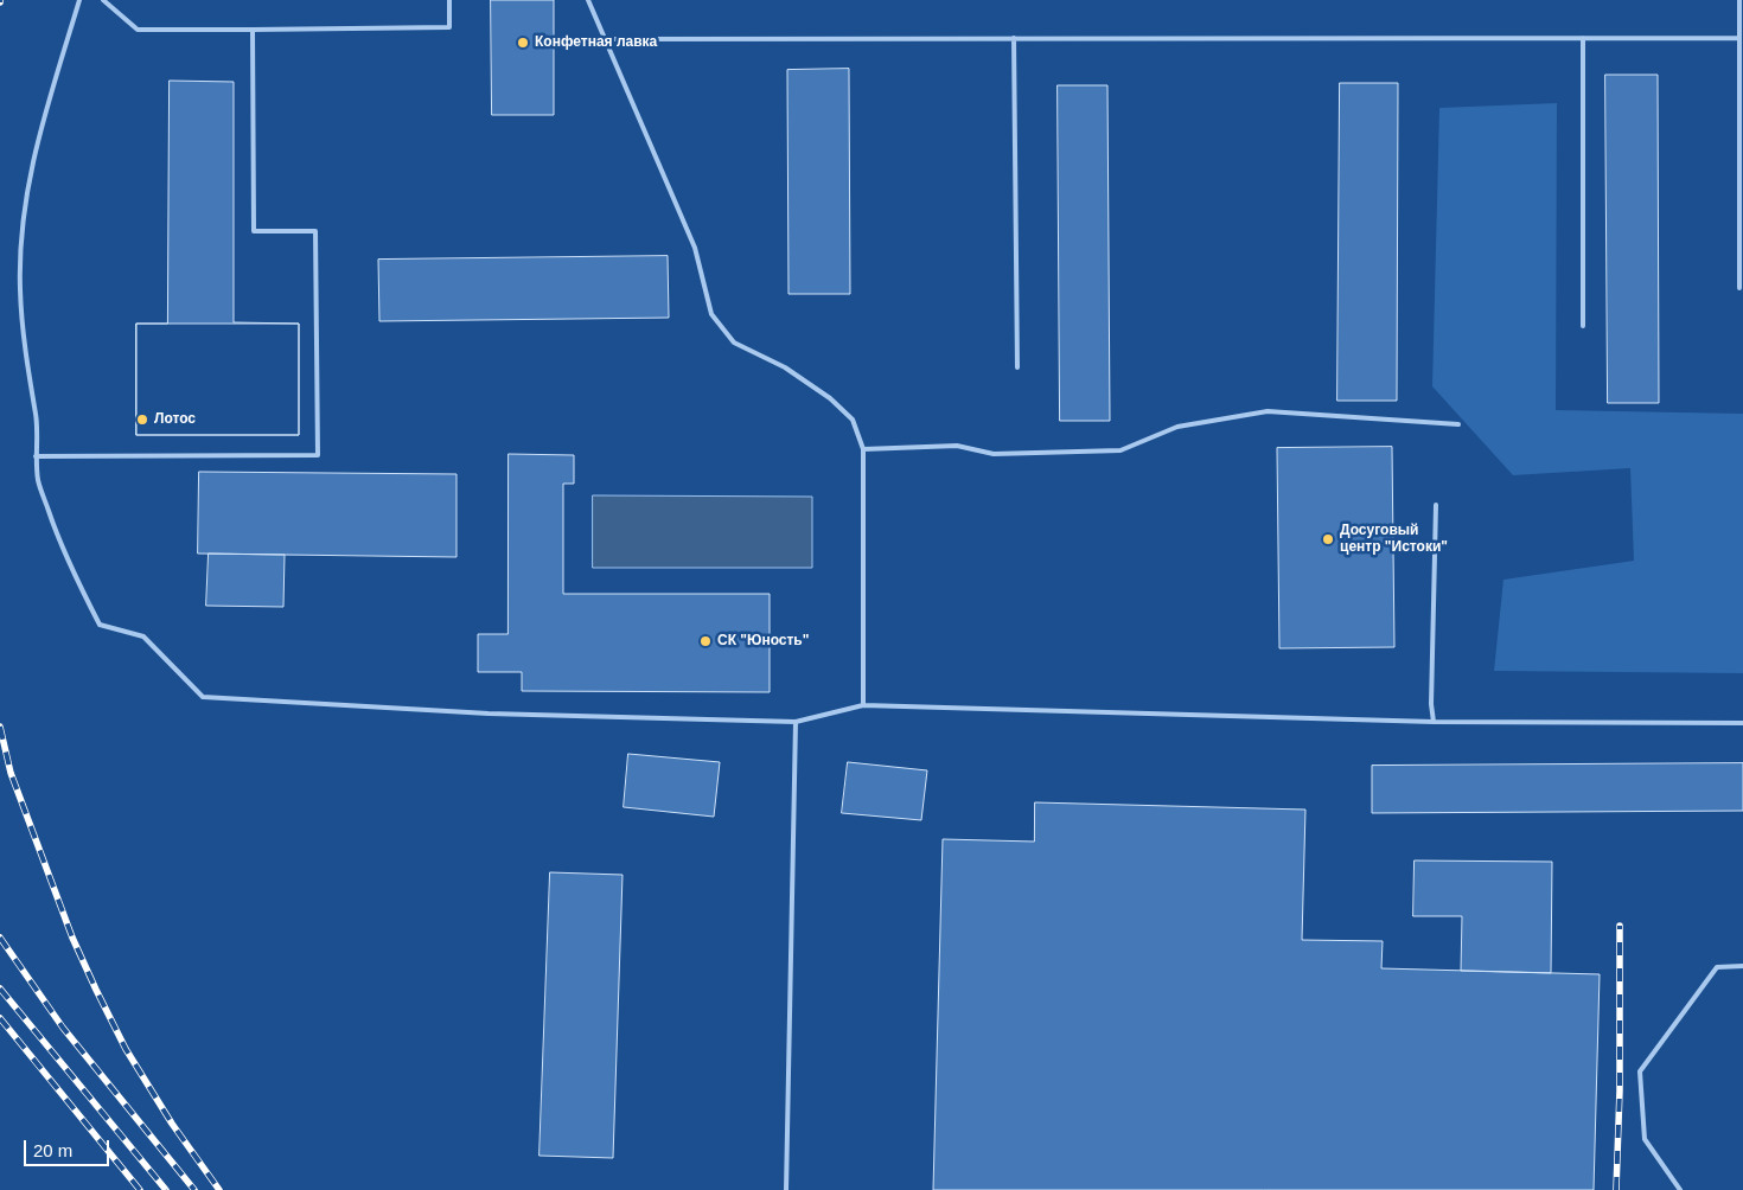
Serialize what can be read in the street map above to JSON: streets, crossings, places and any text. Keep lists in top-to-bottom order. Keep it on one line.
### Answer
{"places":["Конфетная лавка","Лотос","Досуговый центр \"Истоки\"","СК \"Юность\""],"scale_bar":"20 m"}
